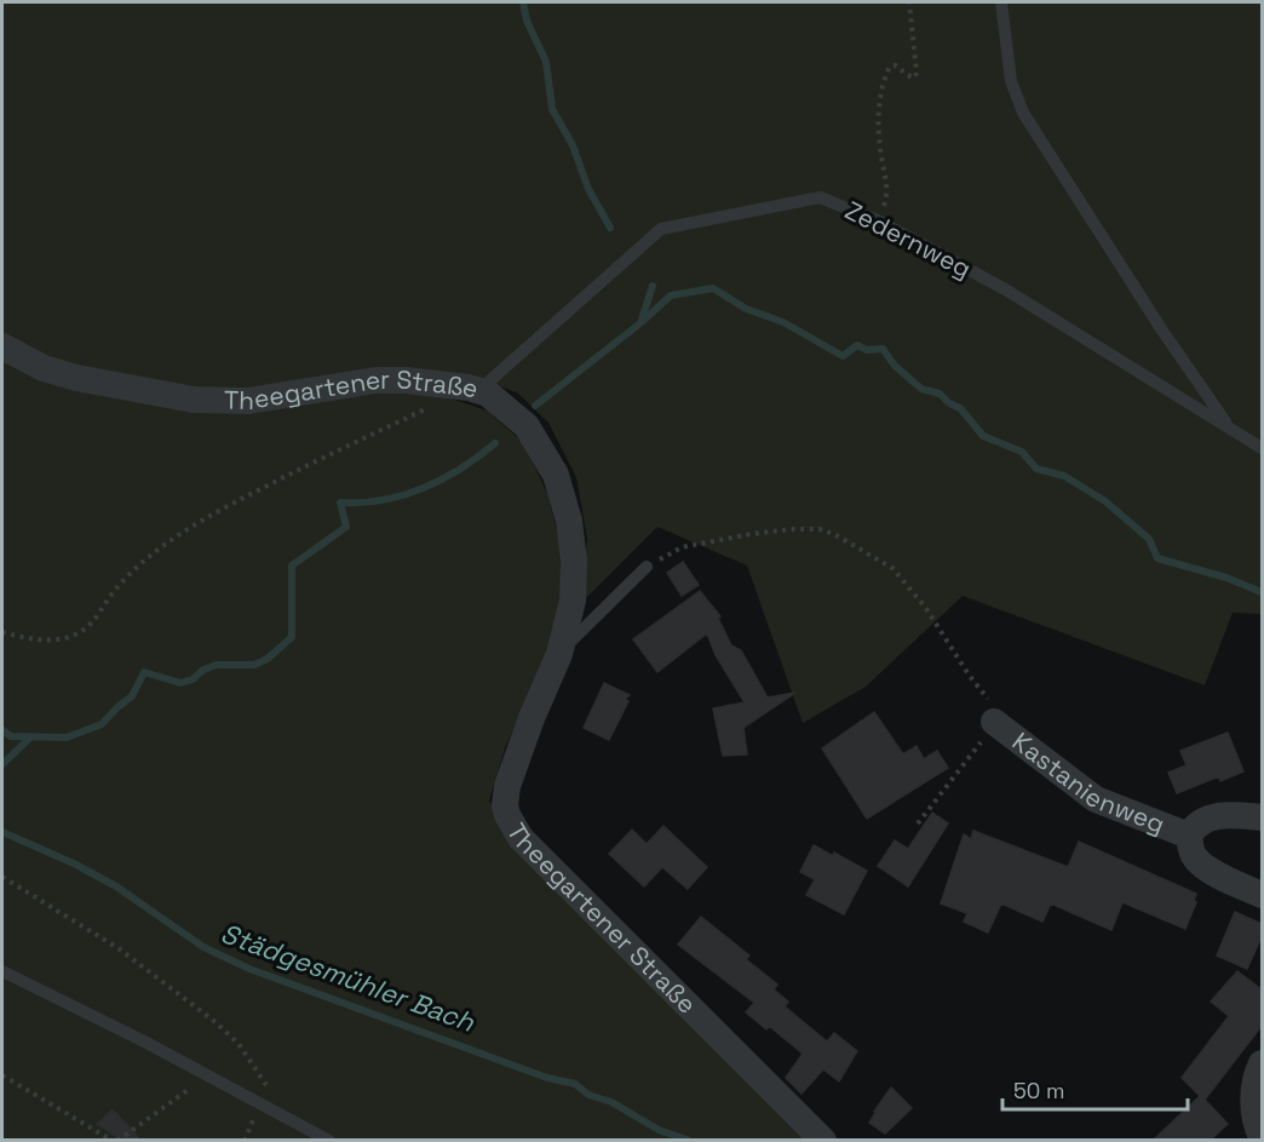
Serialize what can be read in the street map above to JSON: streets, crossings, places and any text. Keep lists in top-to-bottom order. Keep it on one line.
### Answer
{"streets":{"street":["Theegartener Straße","Kastanienweg"],"lane":["Zedernweg"]},"crossings":[["Zedernweg","Theegartener Straße"]],"water":["Städgesmühler Bach"],"scale_bar":"50 m"}
